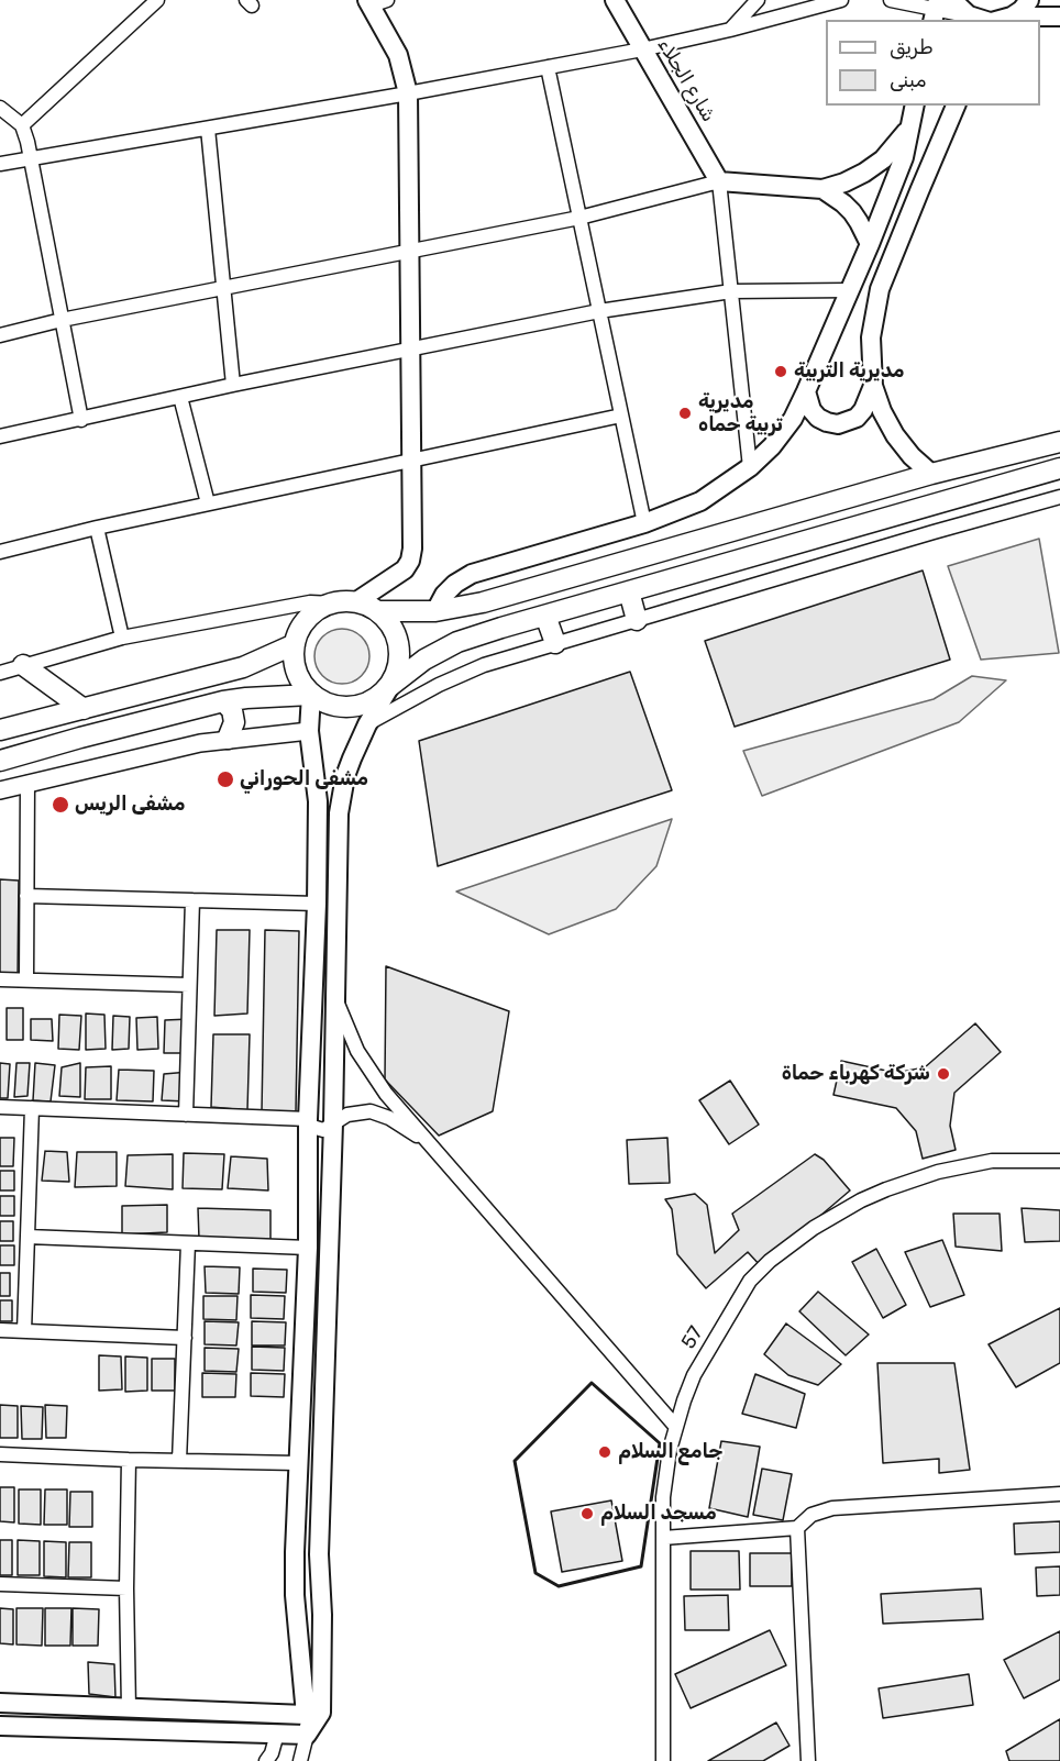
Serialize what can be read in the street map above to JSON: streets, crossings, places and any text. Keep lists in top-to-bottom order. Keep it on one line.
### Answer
{"streets":{"main road":["شارع الجلاء"],"street":["57"]},"places":["مديرية التربية","مديرية تربية حماه","مشفى الحوراني","مشفى الريس","شركة كهرباء حماة","جامع السلام","مسجد السلام"],"legend":["طريق","مبنى"]}
